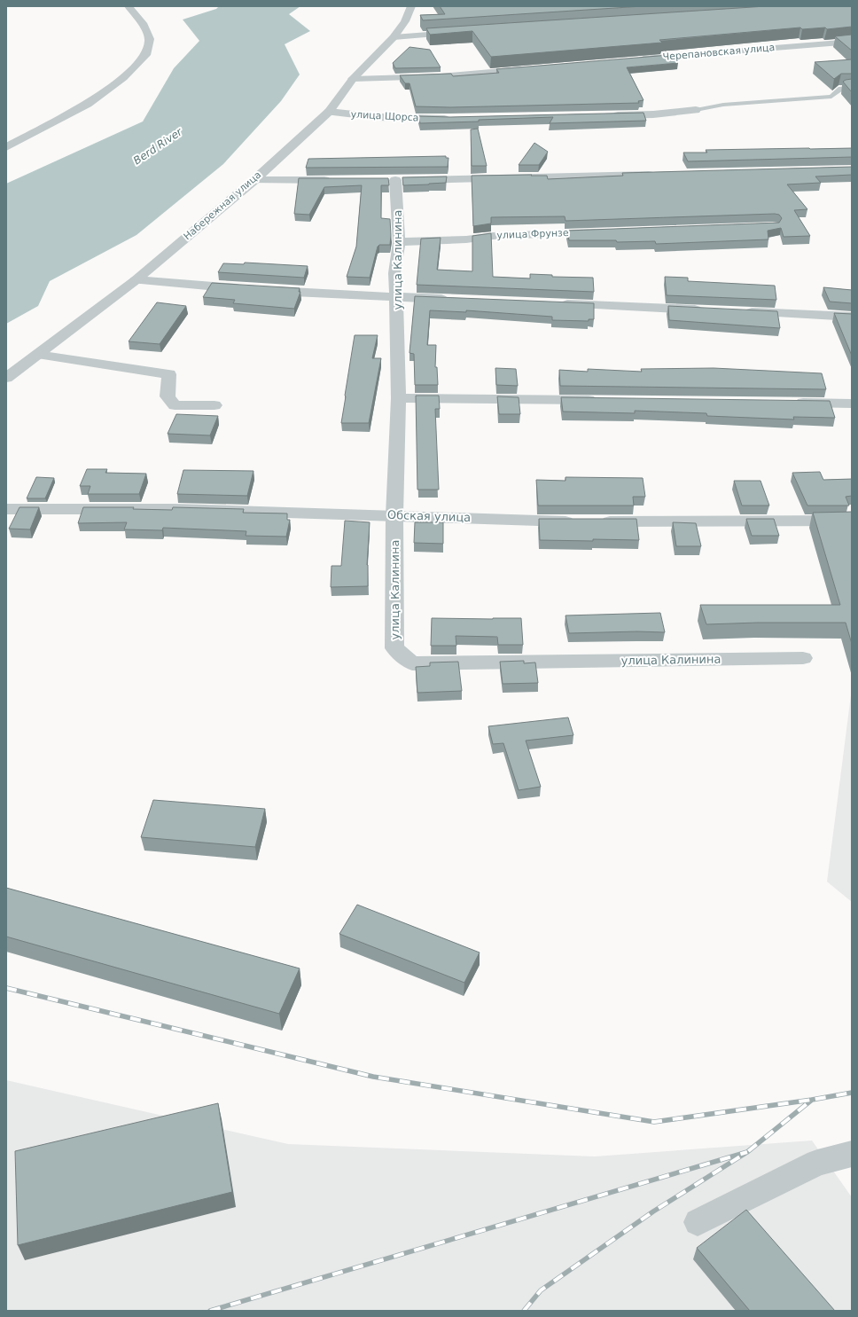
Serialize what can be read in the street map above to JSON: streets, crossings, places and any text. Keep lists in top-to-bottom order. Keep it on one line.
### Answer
{"streets":{"street":["Черепановская улица","улица Щорса","Набережная улица","улица Фрунзе","улица Калинина","Обская улица"]},"crossings":[["улица Щорса","Набережная улица"],["улица Фрунзе","улица Калинина"],["улица Калинина","Обская улица"]],"water":["Berd River"]}
